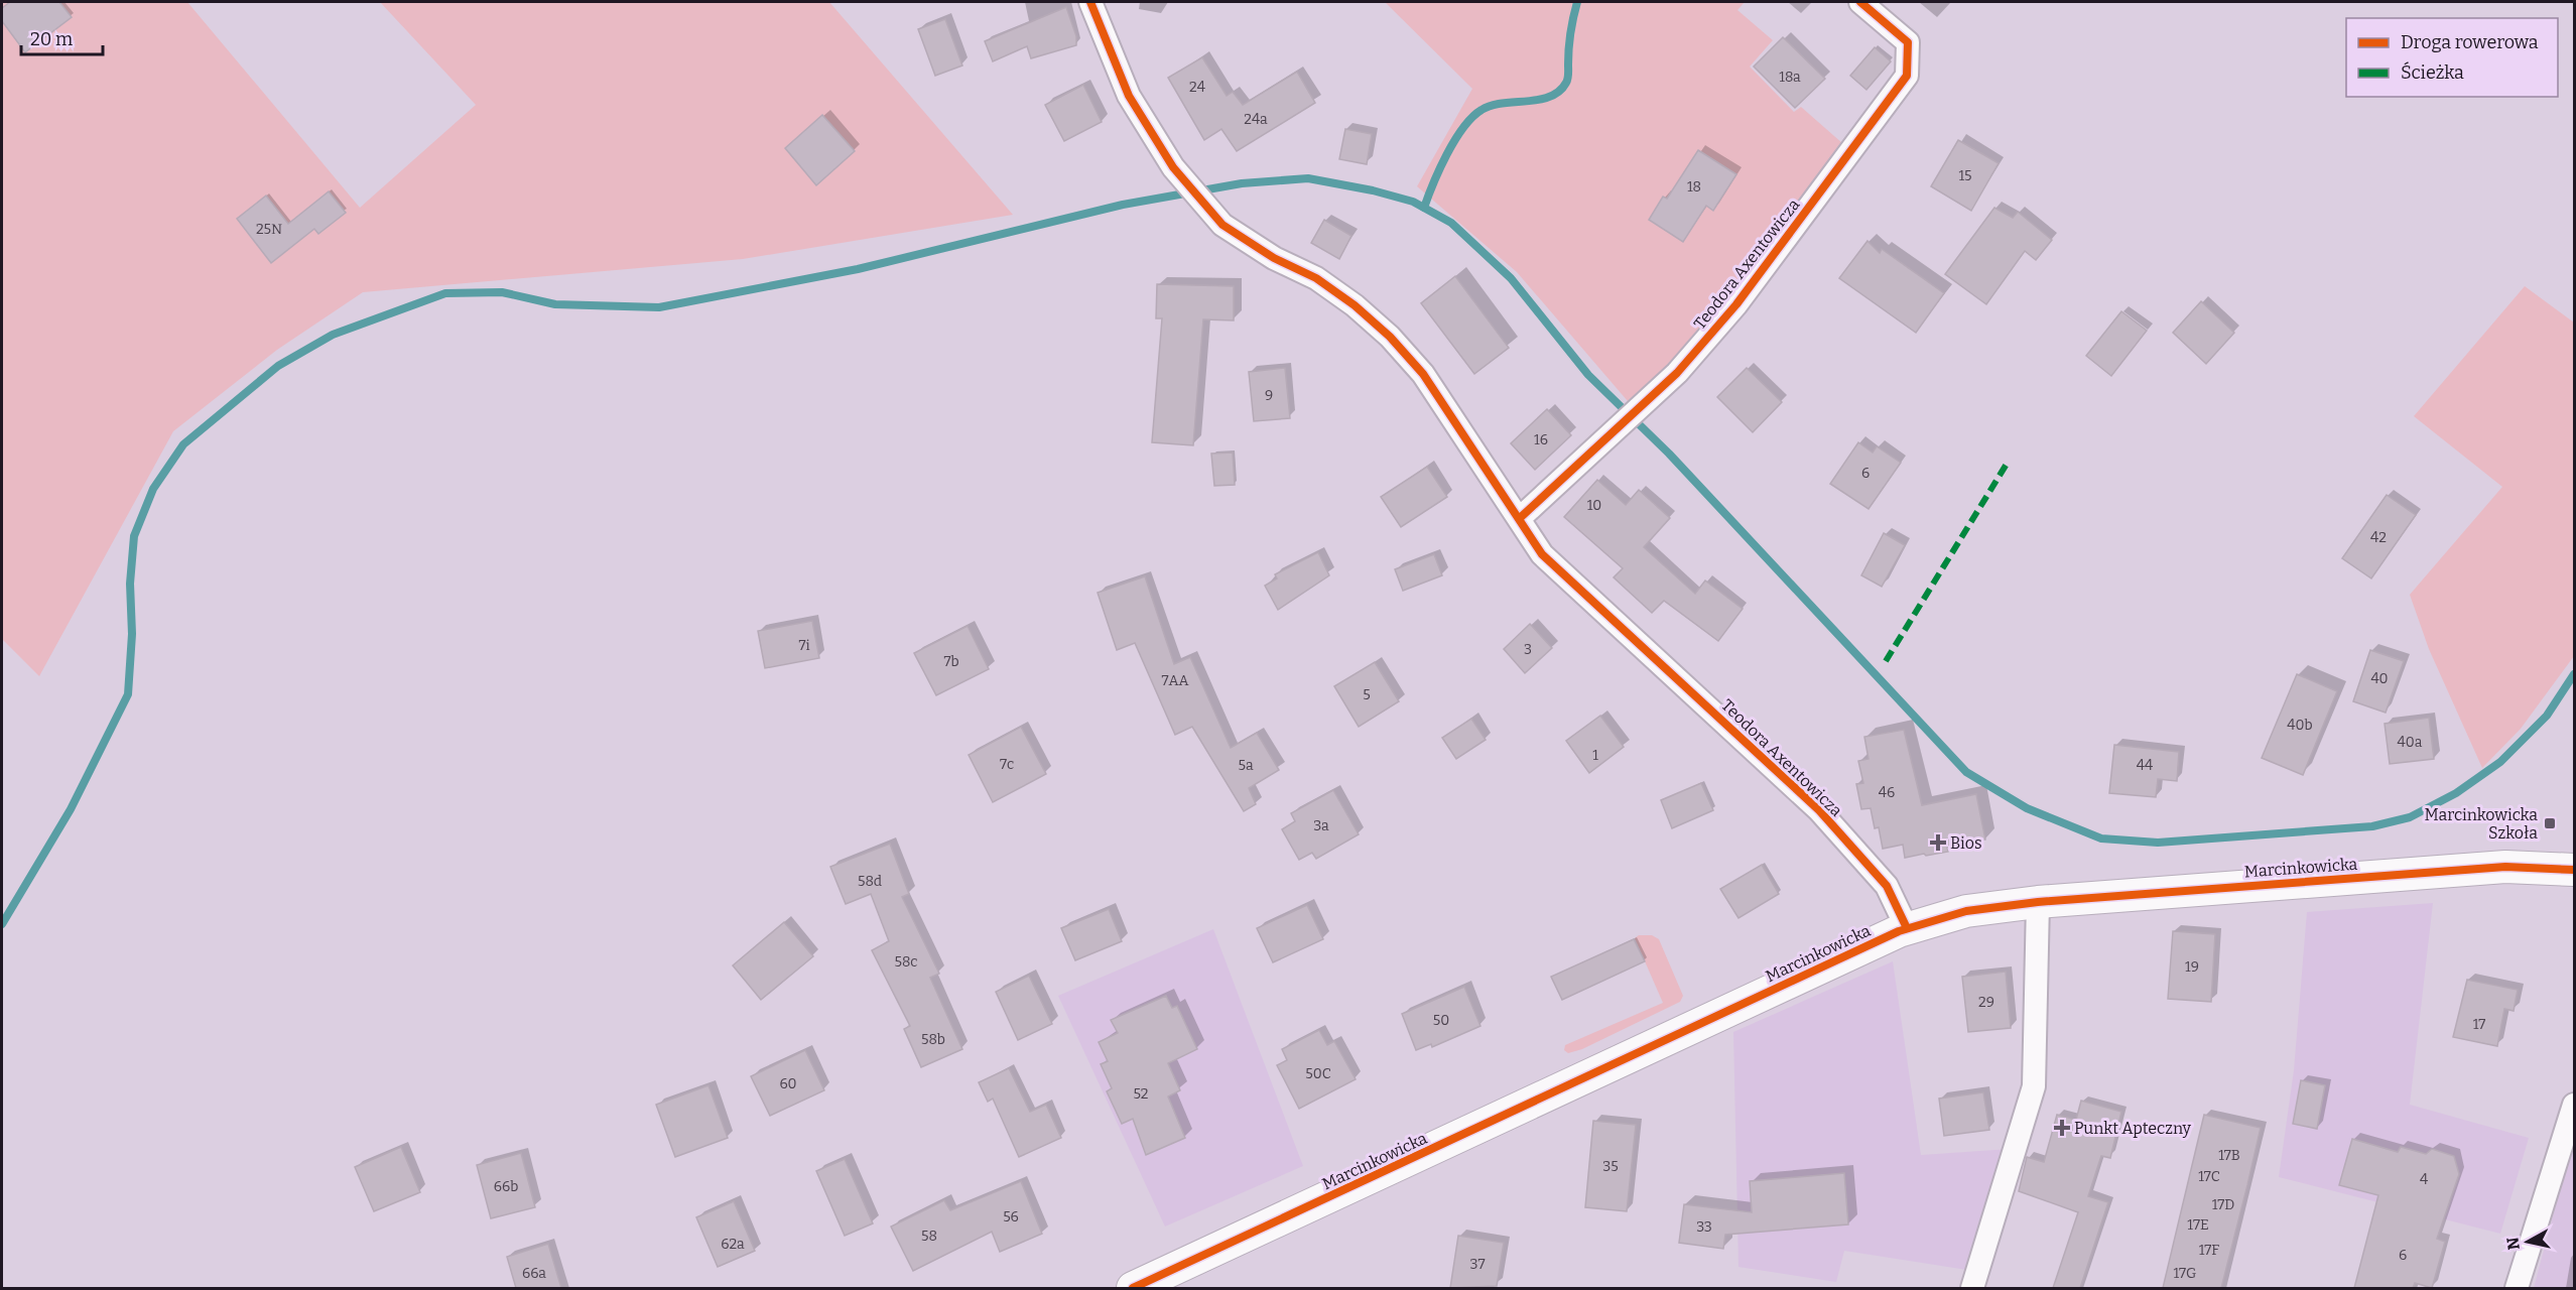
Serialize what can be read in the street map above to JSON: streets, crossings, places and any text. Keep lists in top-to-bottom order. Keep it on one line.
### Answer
{"streets":{"street":["Teodora Axentowicza","Marcinkowicka"]},"crossings":[["Teodora Axentowicza","Marcinkowicka"]],"places":{"transit":["Marcinkowicka Szkoła"],"health":["Bios","Punkt Apteczny"]},"house_numbers":["18a","24","24a","15","18","25N","9","16","6","10","42","7i","3","7b","40","7AA","5","40b","40a","1","7c","5a","44","46","3a","58d","58c","19","29","50","17","58b","50C","60","52","17B","35","17C","4","66b","17D","56","17E","33","58","62a","17F","6","37","66a","17G"],"legend":["Droga rowerowa","Ścieżka"],"scale_bar":"20 m","north":"left"}
